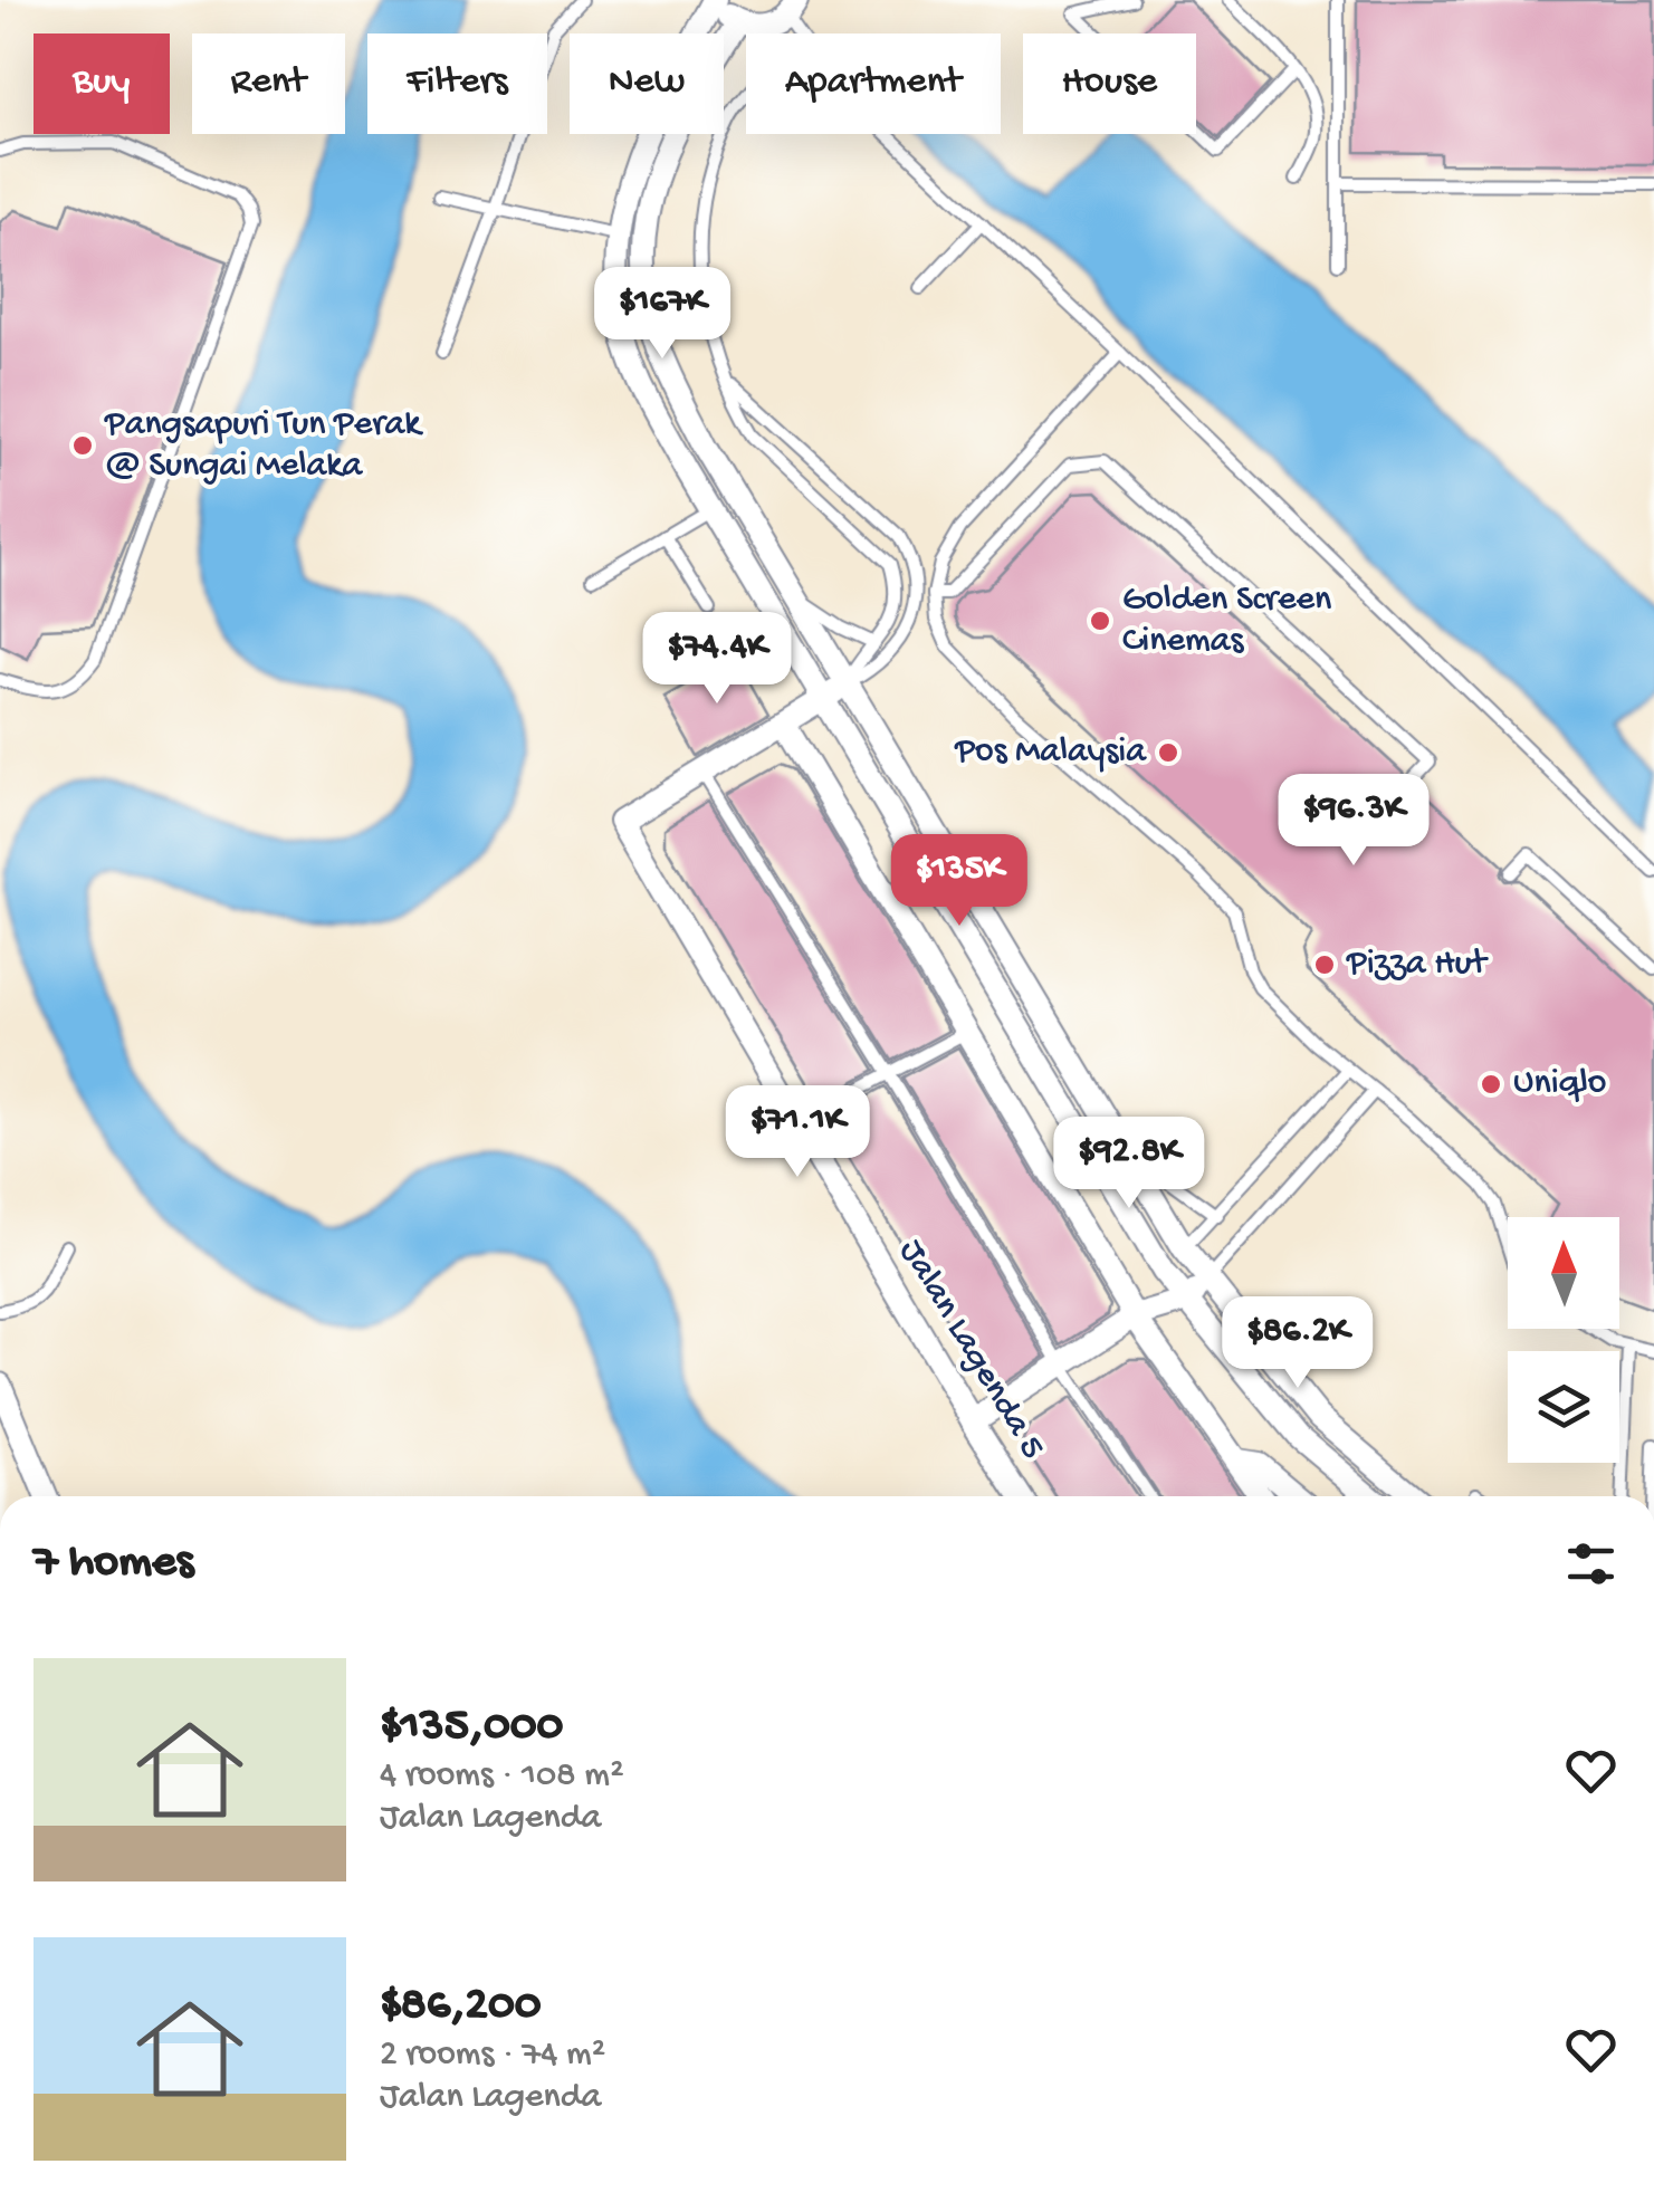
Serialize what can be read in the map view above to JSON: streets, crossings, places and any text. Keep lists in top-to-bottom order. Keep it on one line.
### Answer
{"streets":{"street":["Jalan Lagenda 5"]},"places":["Pangsapuri Tun Perak @ Sungai Melaka","Golden Screen Cinemas","Pos Malaysia","Pizza Hut","Uniqlo"],"north":"top","page":{"chip":["Buy","Rent","Filters","New","Apartment","House"],"price":["$167K","$74.4K","$96.3K","$135K","$71.1K","$92.8K","$86.2K"],"heading":"7 homes","list":[{"name":"$135,000","note":"4 rooms · 108 m² · Jalan Lagenda"},{"name":"$86,200","note":"2 rooms · 74 m² · Jalan Lagenda"}]}}
